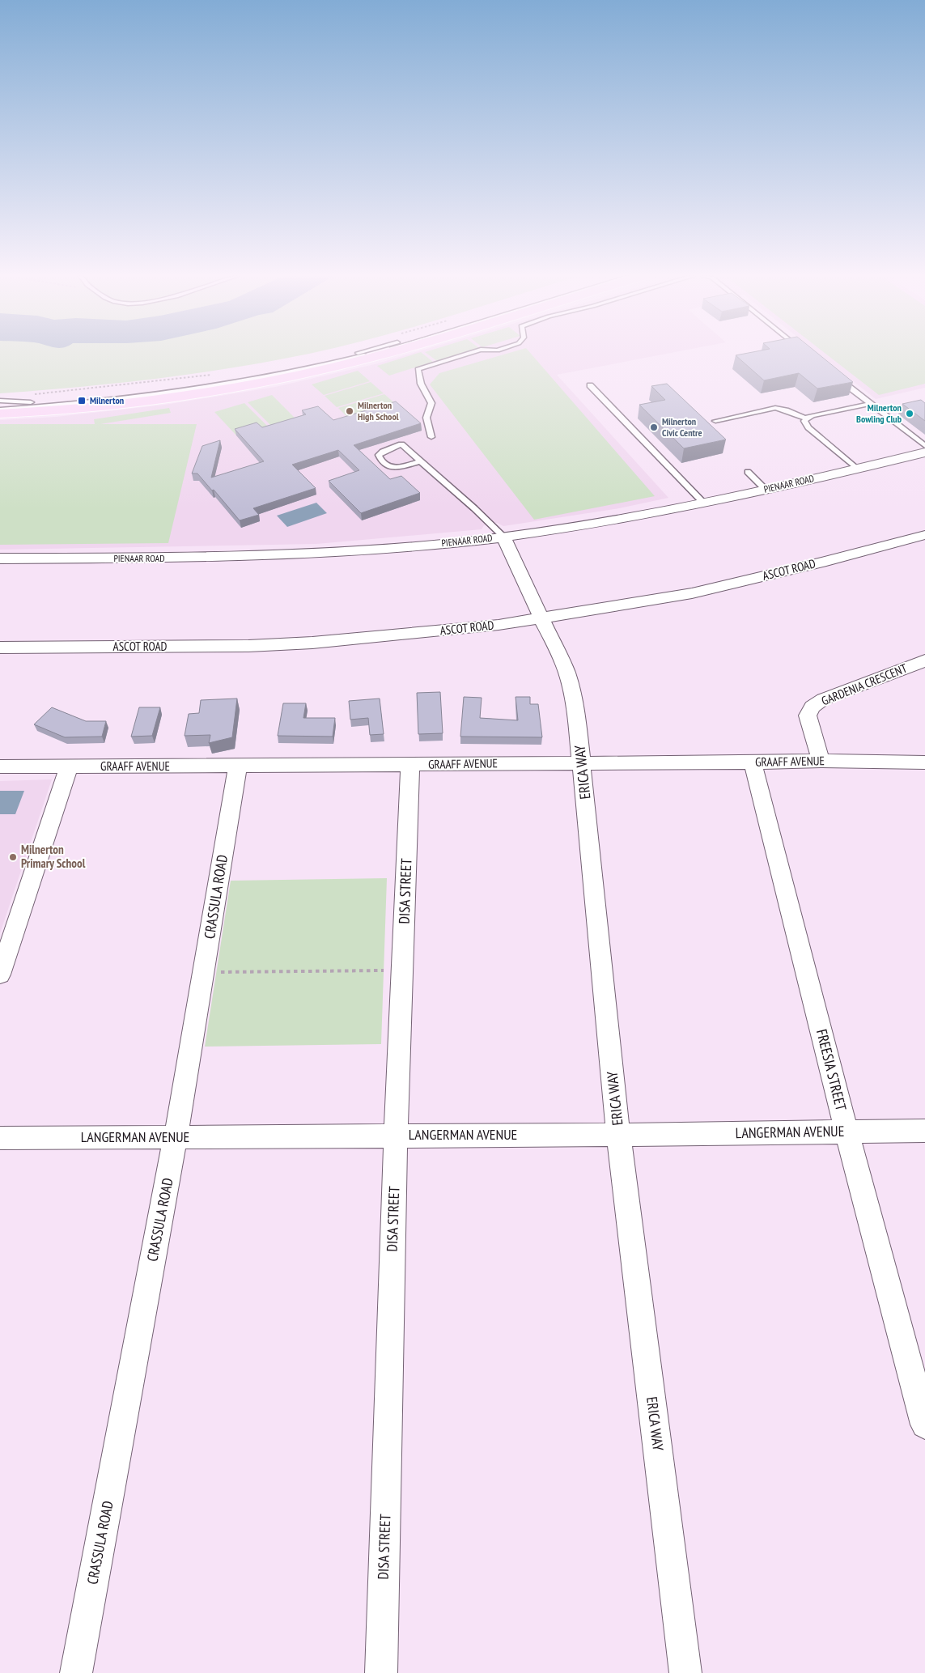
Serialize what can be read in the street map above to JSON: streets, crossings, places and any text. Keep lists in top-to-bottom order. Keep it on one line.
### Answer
{"streets":{"street":["PIENAAR ROAD","ASCOT ROAD","GARDENIA CRESCENT","GRAAFF AVENUE","ERICA WAY","DISA STREET","CRASSULA ROAD","FREESIA STREET","LANGERMAN AVENUE"]},"crossings":[["PIENAAR ROAD","ERICA WAY"],["ASCOT ROAD","ERICA WAY"],["GARDENIA CRESCENT","GRAAFF AVENUE"],["GRAAFF AVENUE","ERICA WAY"],["GRAAFF AVENUE","DISA STREET"],["GRAAFF AVENUE","CRASSULA ROAD"],["GRAAFF AVENUE","FREESIA STREET"],["ERICA WAY","LANGERMAN AVENUE"],["DISA STREET","LANGERMAN AVENUE"],["CRASSULA ROAD","LANGERMAN AVENUE"],["FREESIA STREET","LANGERMAN AVENUE"]],"places":{"transit":["Milnerton"],"other":["Milnerton High School","Milnerton Bowling Club","Milnerton Civic Centre","Milnerton Primary School"]}}
